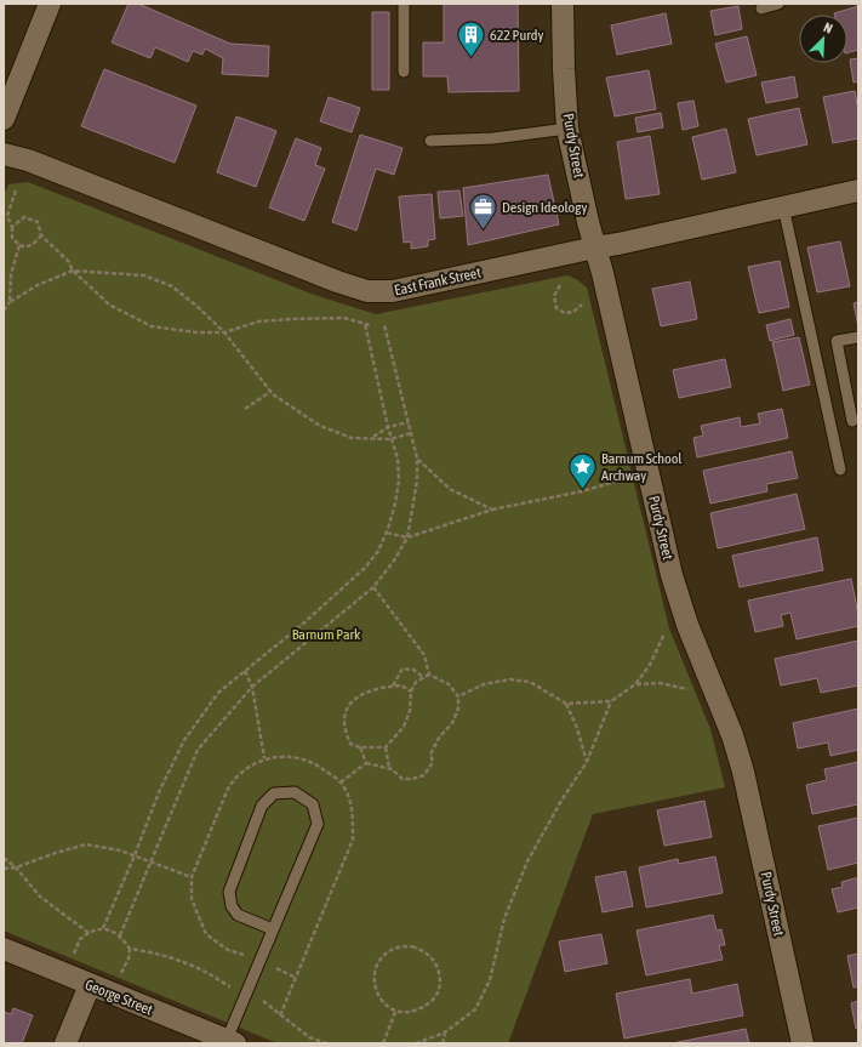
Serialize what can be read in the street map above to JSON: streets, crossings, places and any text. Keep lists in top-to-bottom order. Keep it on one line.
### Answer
{"streets":{"street":["Purdy Street","East Frank Street","George Street"]},"crossings":[["Purdy Street","East Frank Street"]],"parks":["Barnum Park"],"places":{"building":["622 Purdy"],"office":["Design Ideology"],"place":["Barnum School Archway"]},"north":"top right"}
